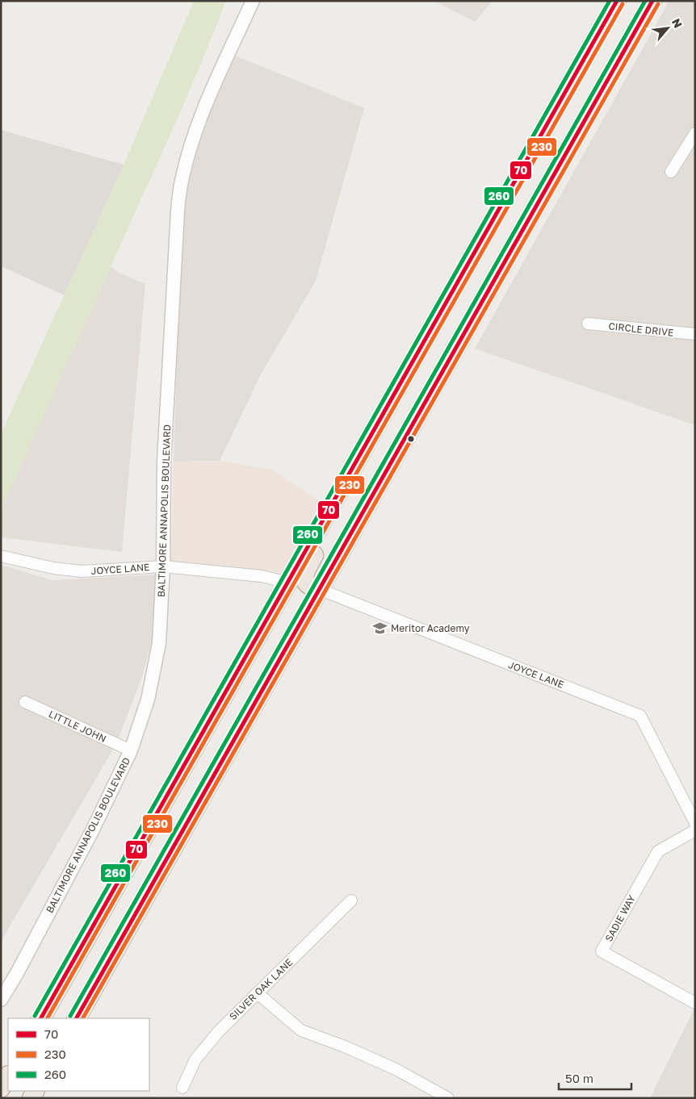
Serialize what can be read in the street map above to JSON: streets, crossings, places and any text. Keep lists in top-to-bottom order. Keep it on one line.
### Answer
{"streets":{"street":["CIRCLE DRIVE","BALTIMORE ANNAPOLIS BOULEVARD","JOYCE LANE","LITTLE JOHN","SADIE WAY","SILVER OAK LANE"]},"crossings":[["BALTIMORE ANNAPOLIS BOULEVARD","JOYCE LANE"],["BALTIMORE ANNAPOLIS BOULEVARD","LITTLE JOHN"]],"places":{"school or university":["Meritor Academy"]},"lines":["transit line 70","transit line 260","transit line 230"],"legend":["70","230","260"],"scale_bar":"50 m","north":"top right"}
